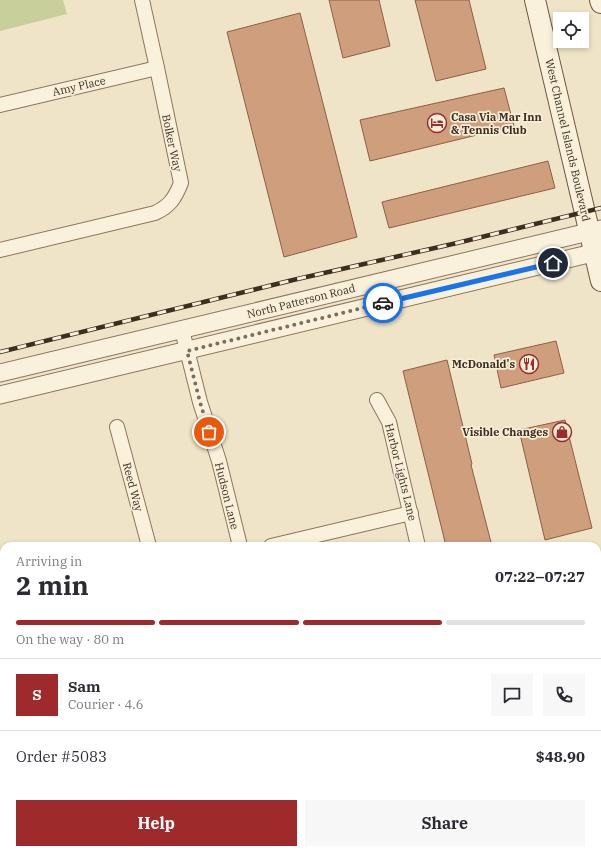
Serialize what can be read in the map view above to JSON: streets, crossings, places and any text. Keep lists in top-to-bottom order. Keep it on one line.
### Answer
{"streets":{"main road":["West Channel Islands Boulevard"],"street":["Amy Place","Bolker Way","North Patterson Road","Harbor Lights Lane","Reed Way","Hudson Lane"]},"crossings":[["Amy Place","Bolker Way"],["West Channel Islands Boulevard","North Patterson Road"],["North Patterson Road","Hudson Lane"]],"places":{"hotel":["Casa Via Mar Inn & Tennis Club"],"restaurant":["McDonald's"],"shop":["Visible Changes"]},"page":{"heading":["2 min","Arriving in","07:22–07:27"],"panel":["Sam","Courier · 4.6","Order #5083","$48.90"],"bar":"On the way · 80 m","round":"S","buttons":["Help","Share"]}}
